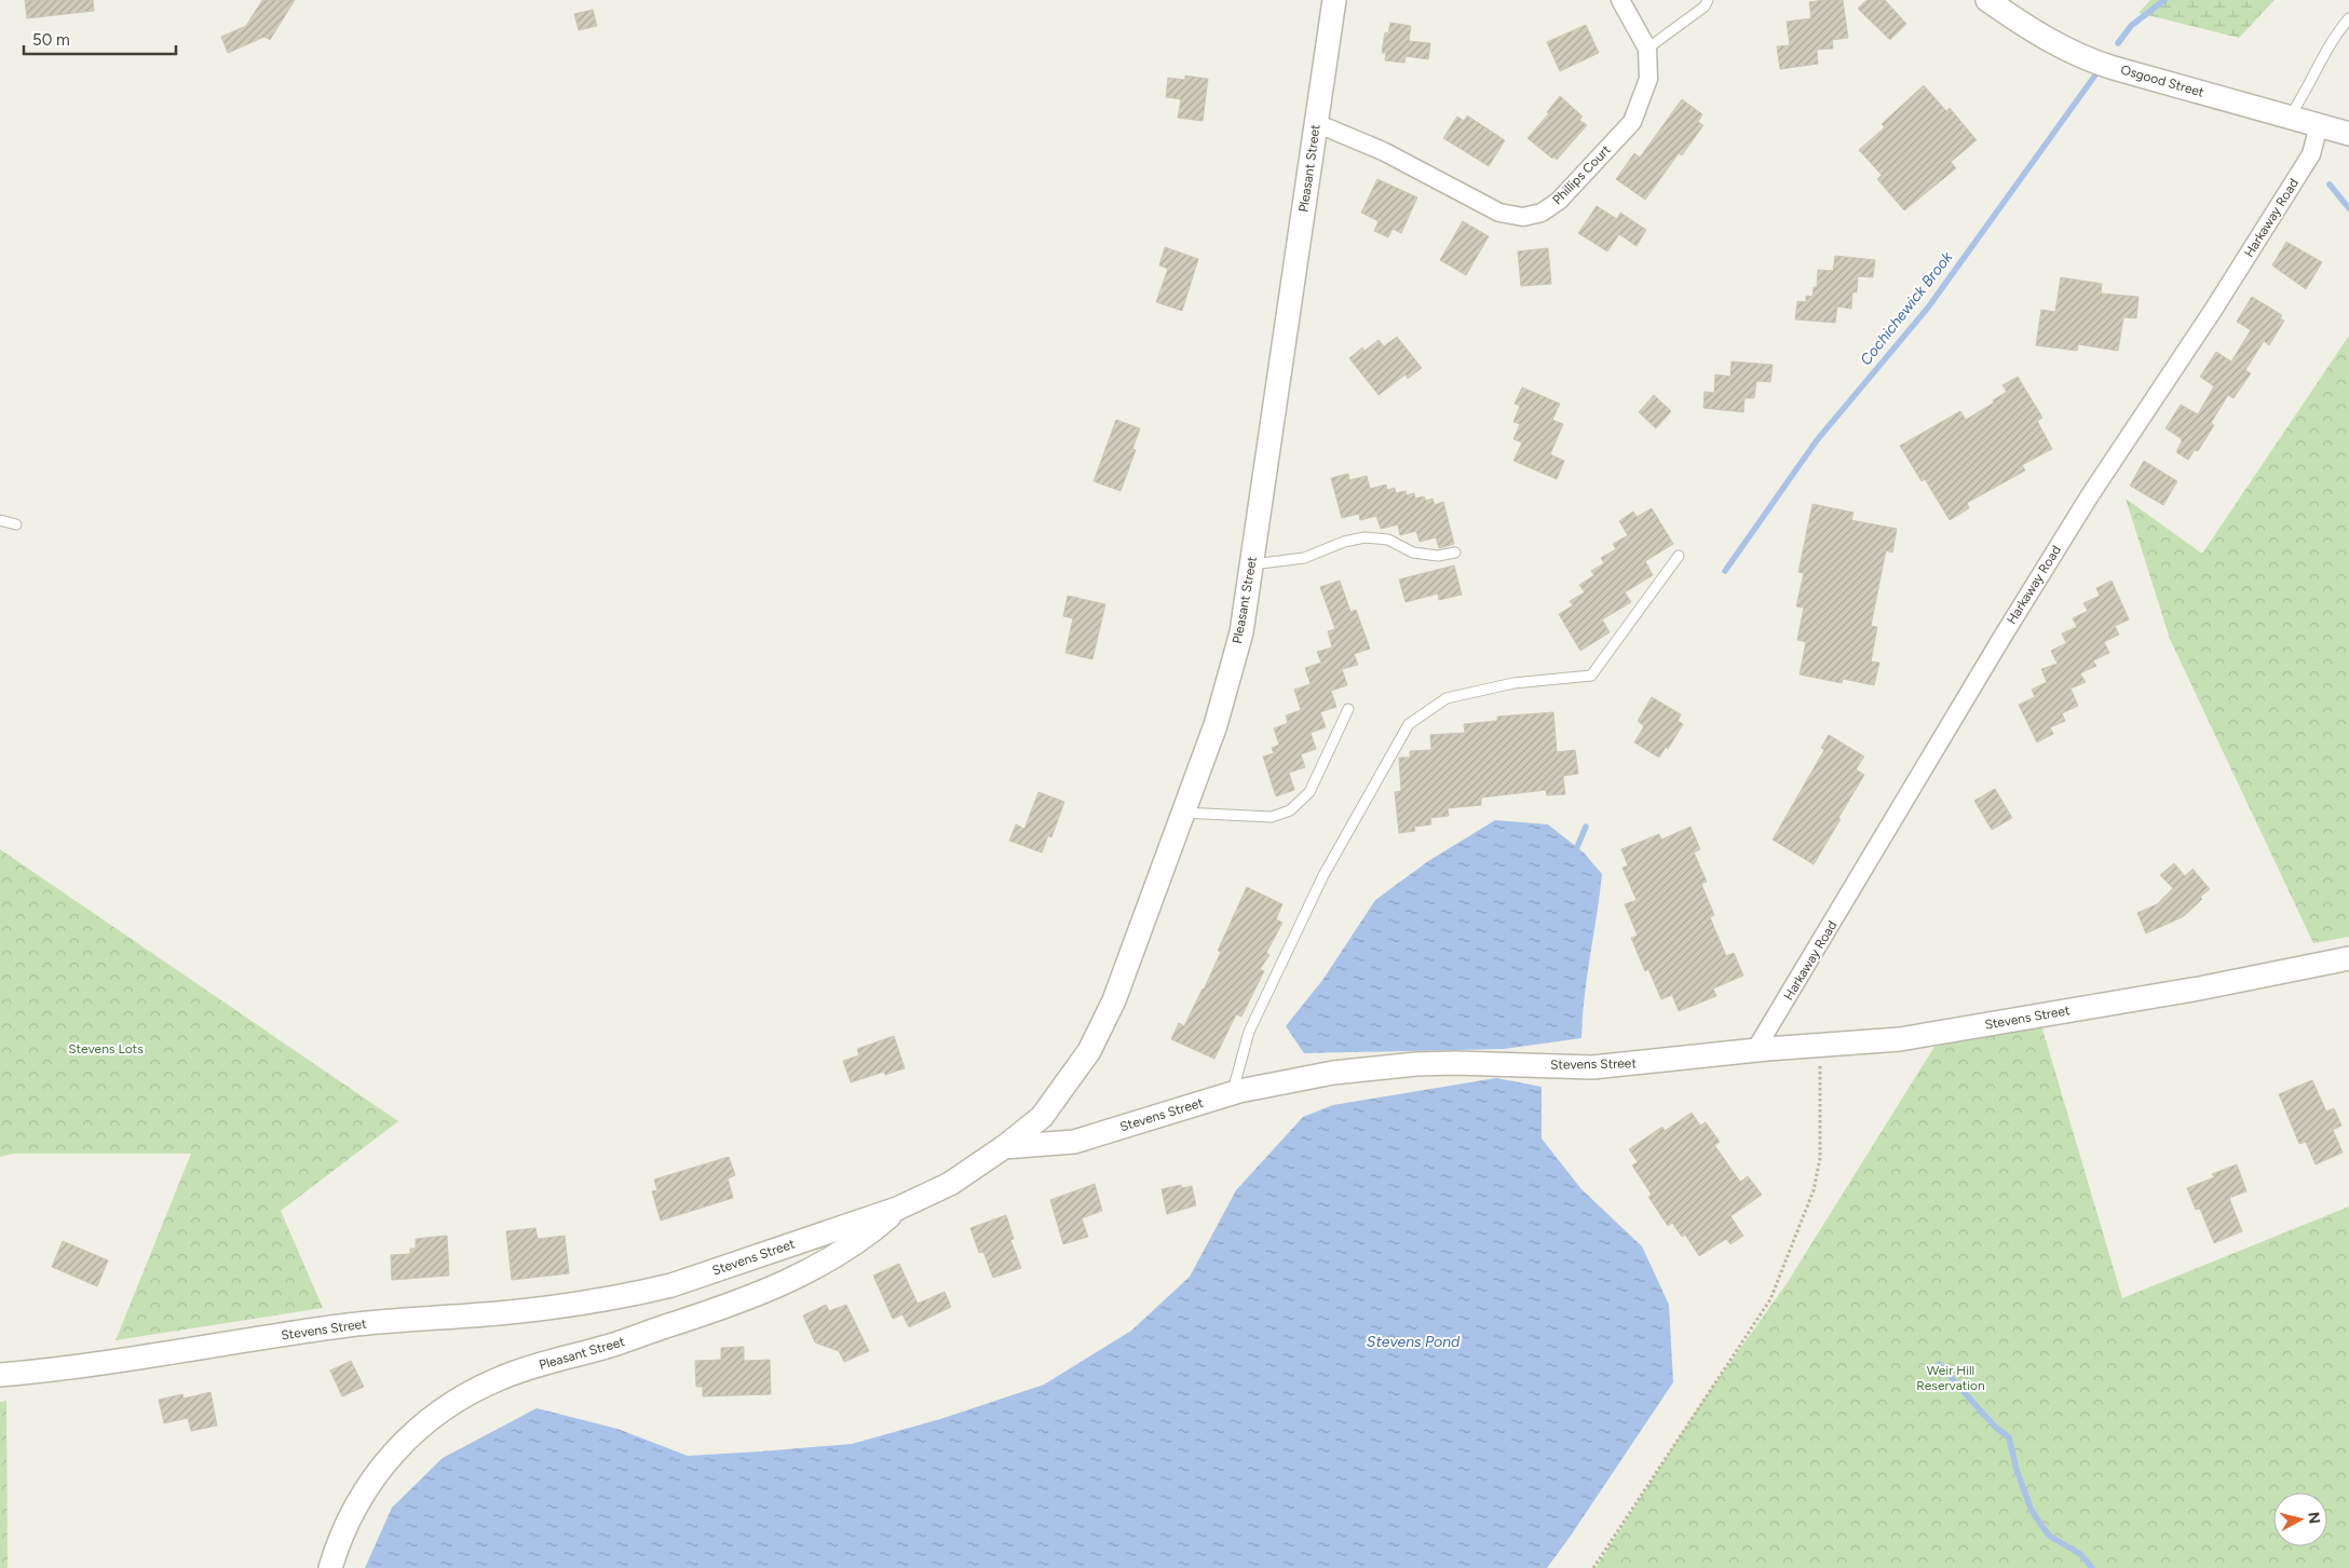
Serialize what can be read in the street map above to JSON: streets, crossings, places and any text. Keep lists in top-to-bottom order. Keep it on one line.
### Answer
{"streets":{"street":["Osgood Street","Pleasant Street","Phillips Court","Harkaway Road","Stevens Street"]},"crossings":[["Osgood Street","Harkaway Road"],["Pleasant Street","Phillips Court"],["Pleasant Street","Stevens Street"],["Harkaway Road","Stevens Street"]],"water":["Cochichewick Brook","Stevens Pond"],"parks":["Stevens Lots","Weir Hill Reservation"],"scale_bar":"50 m","north":"right"}
